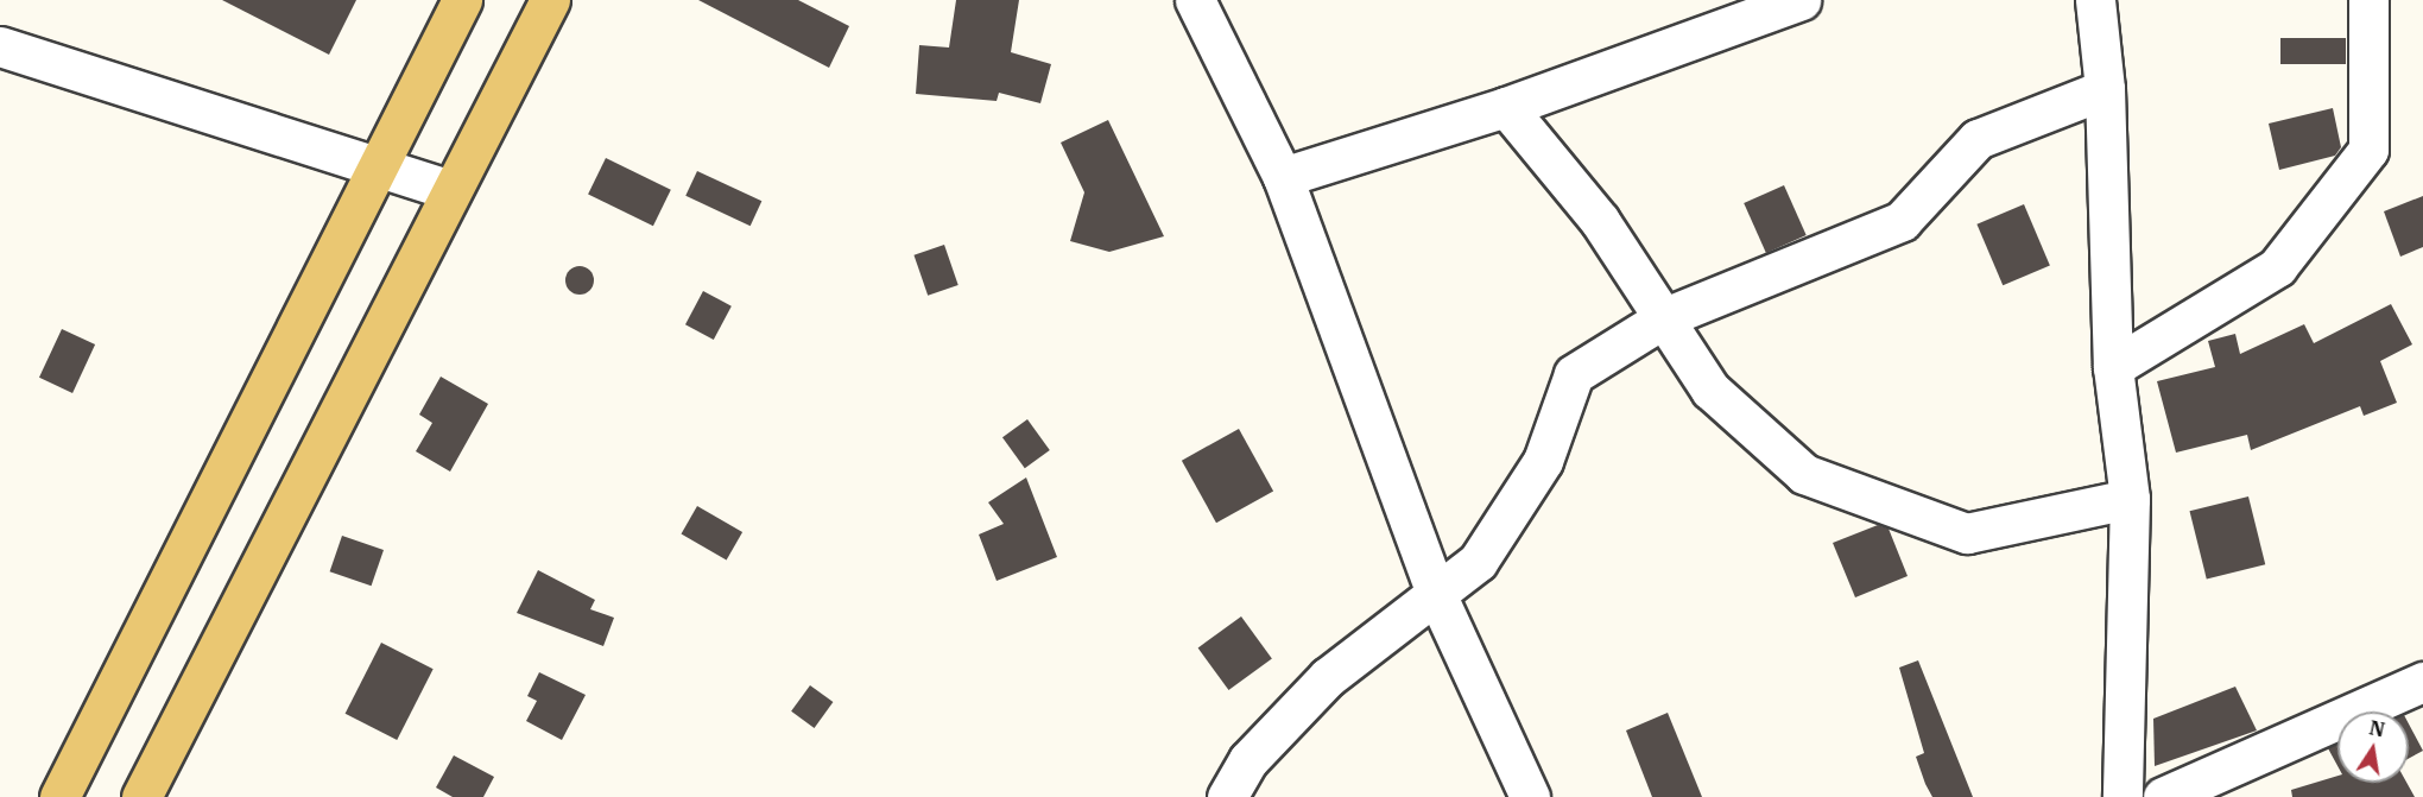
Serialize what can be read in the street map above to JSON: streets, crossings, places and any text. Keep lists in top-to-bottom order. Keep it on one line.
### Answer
{"north":"top"}
